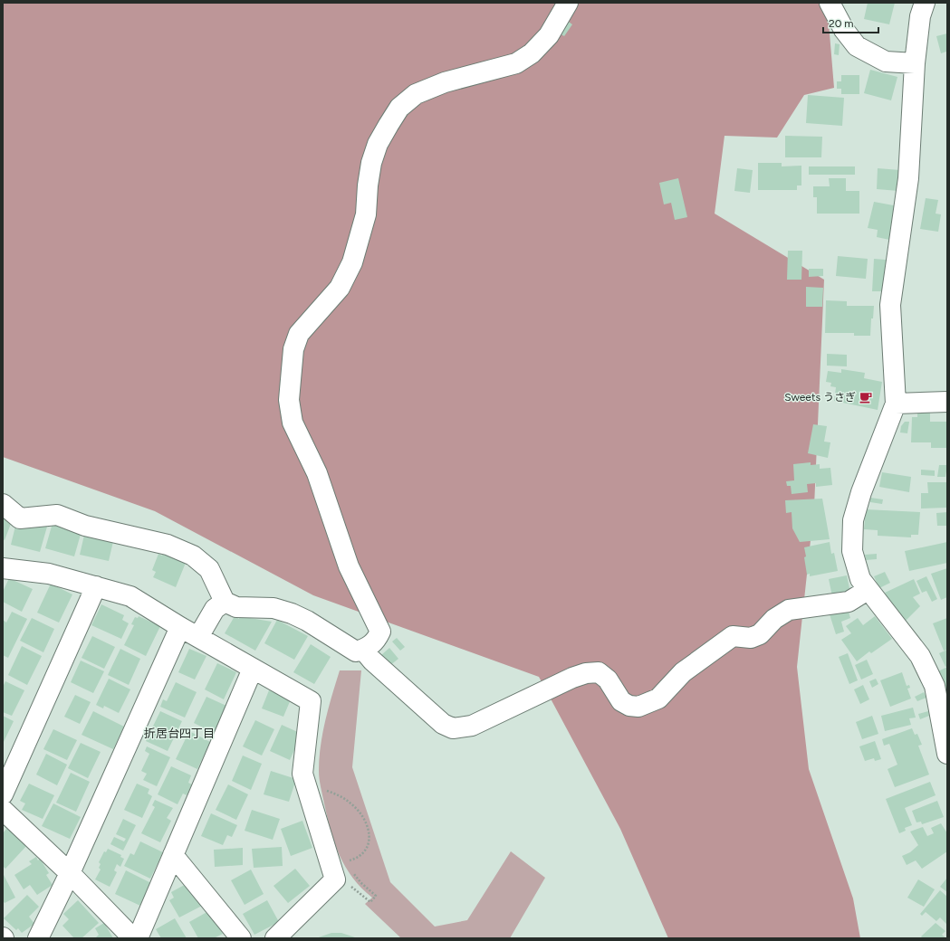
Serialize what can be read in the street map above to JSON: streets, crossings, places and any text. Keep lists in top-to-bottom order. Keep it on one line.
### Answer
{"districts":["折居台四丁目"],"places":{"cafe":["Sweets うさぎ"]},"scale_bar":"20 m"}
